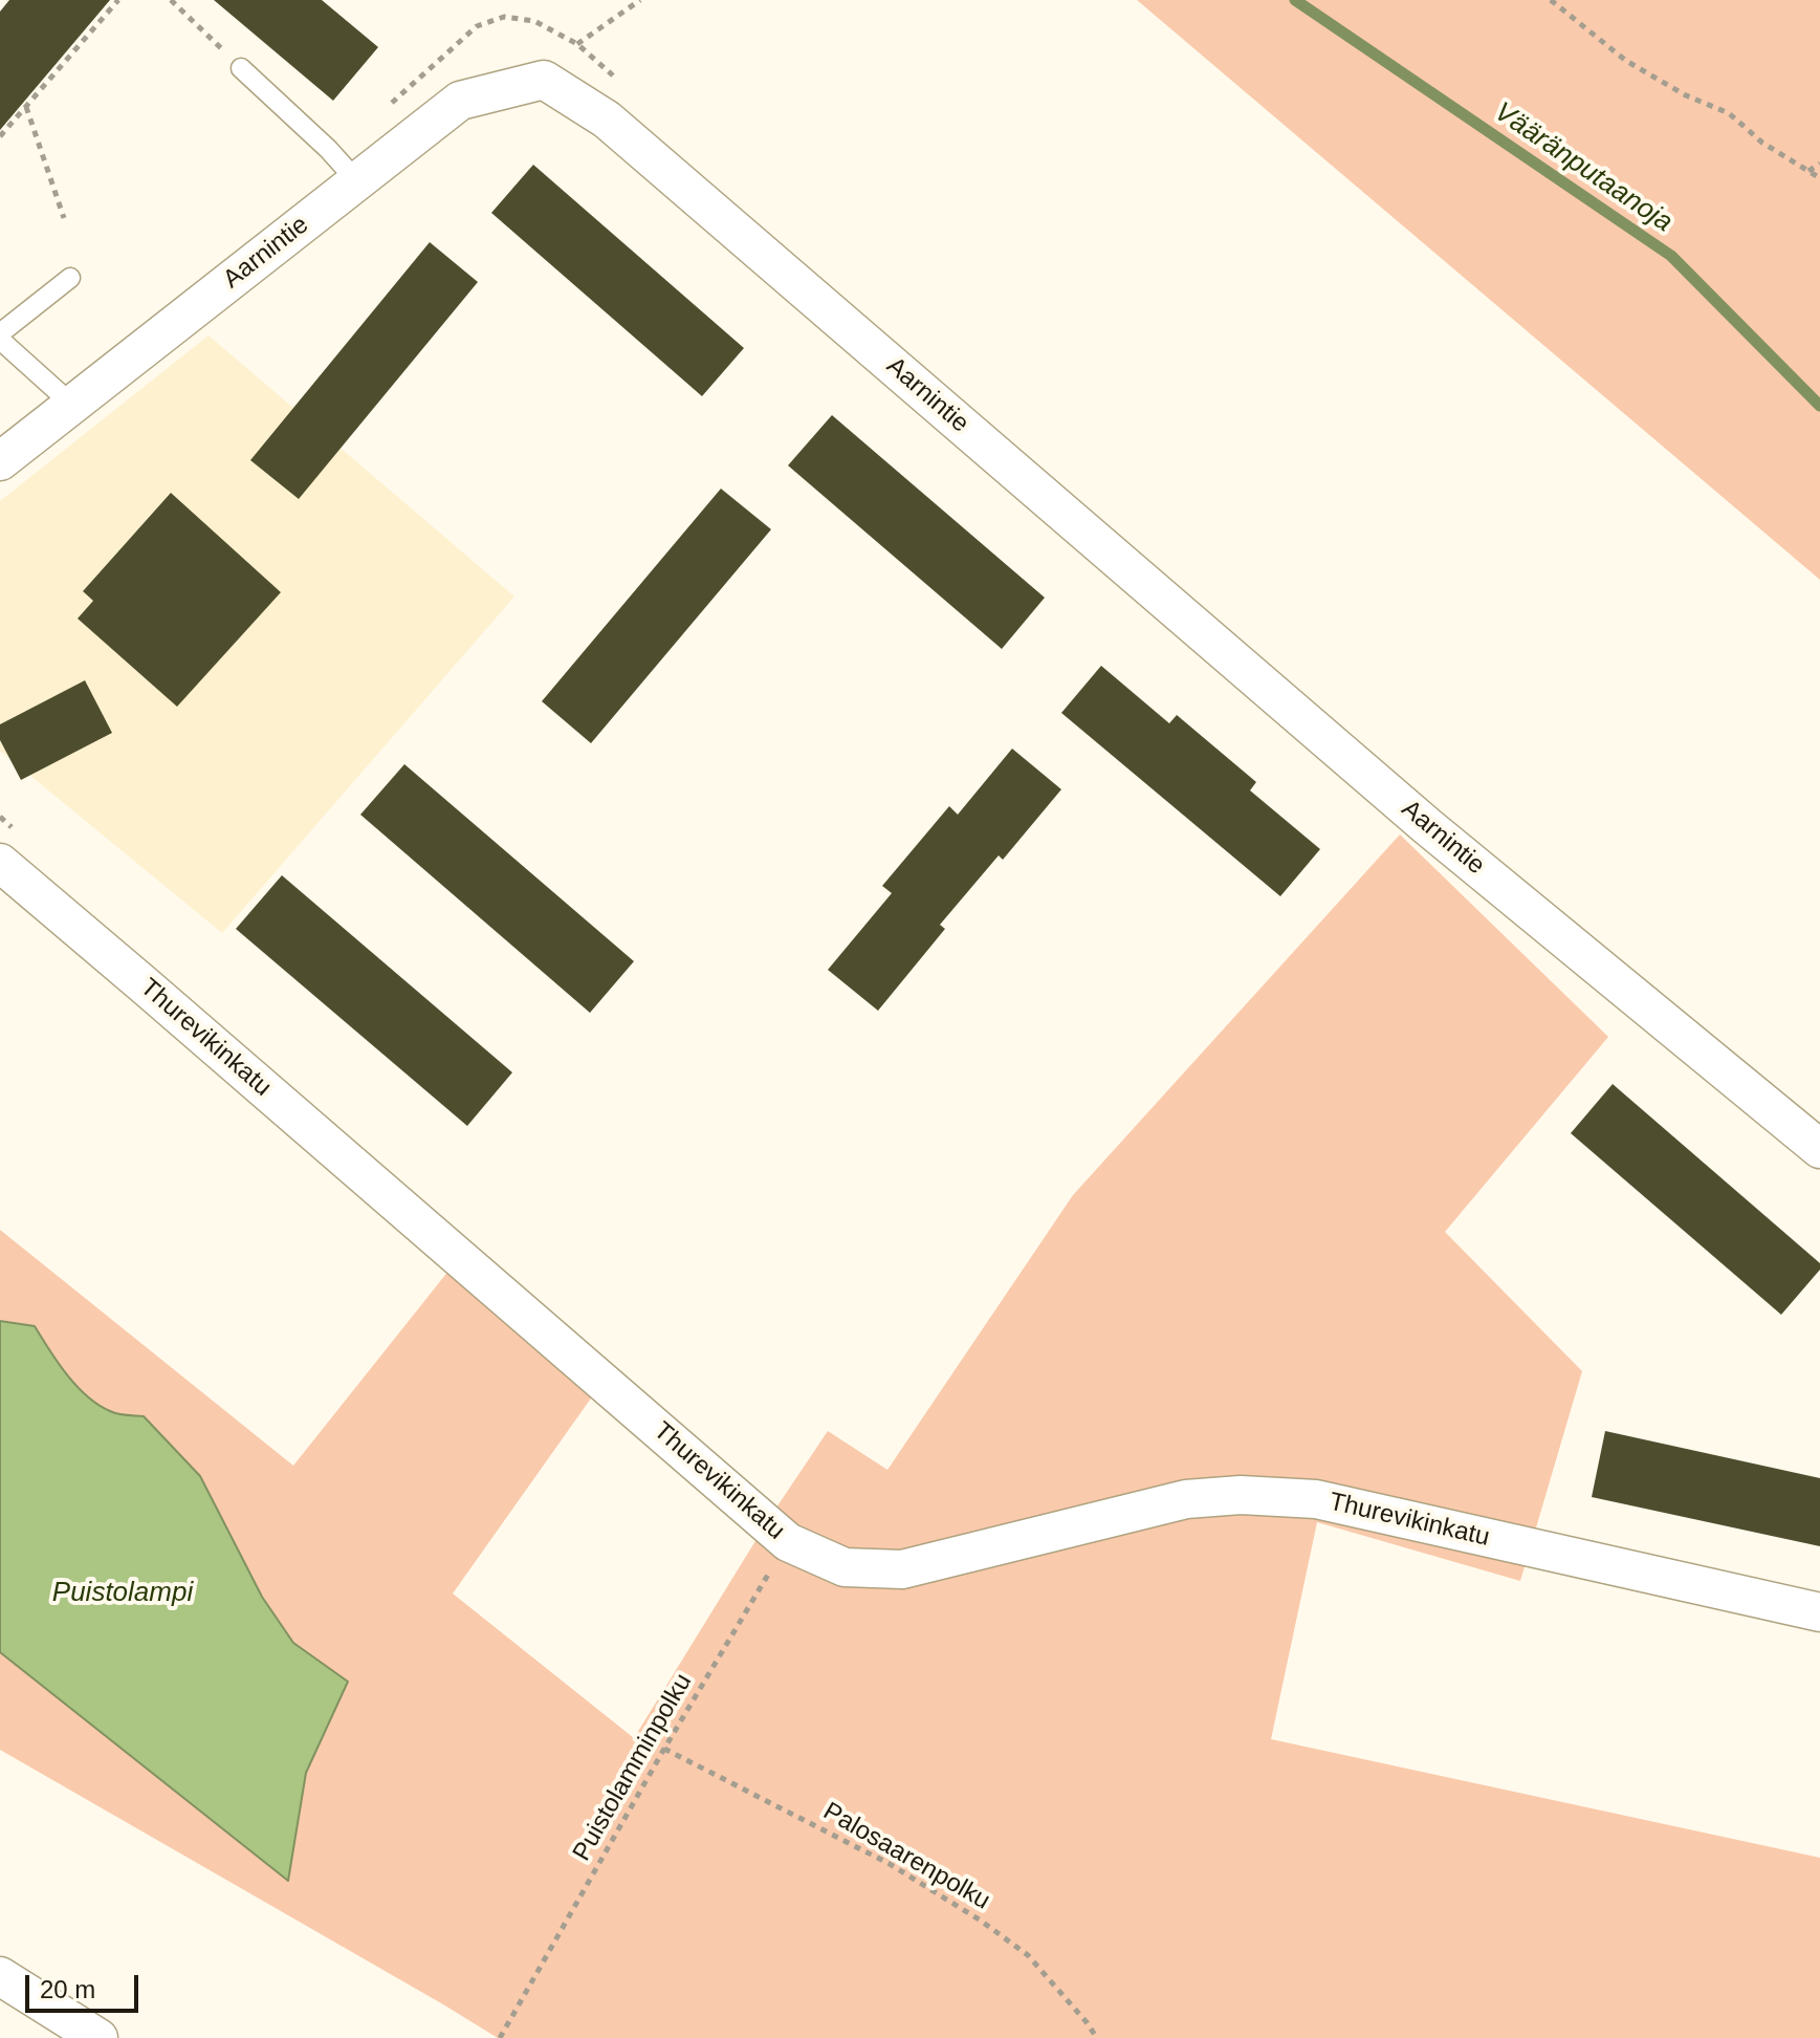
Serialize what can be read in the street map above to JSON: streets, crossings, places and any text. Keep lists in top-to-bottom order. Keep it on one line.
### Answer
{"streets":{"street":["Aarnintie","Thurevikinkatu"],"path":["Puistolamminpolku","Palosaarenpolku"]},"crossings":[["Thurevikinkatu","Puistolamminpolku"],["Puistolamminpolku","Palosaarenpolku"]],"water":["Vääränputaanoja","Puistolampi"],"scale_bar":"20 m"}
